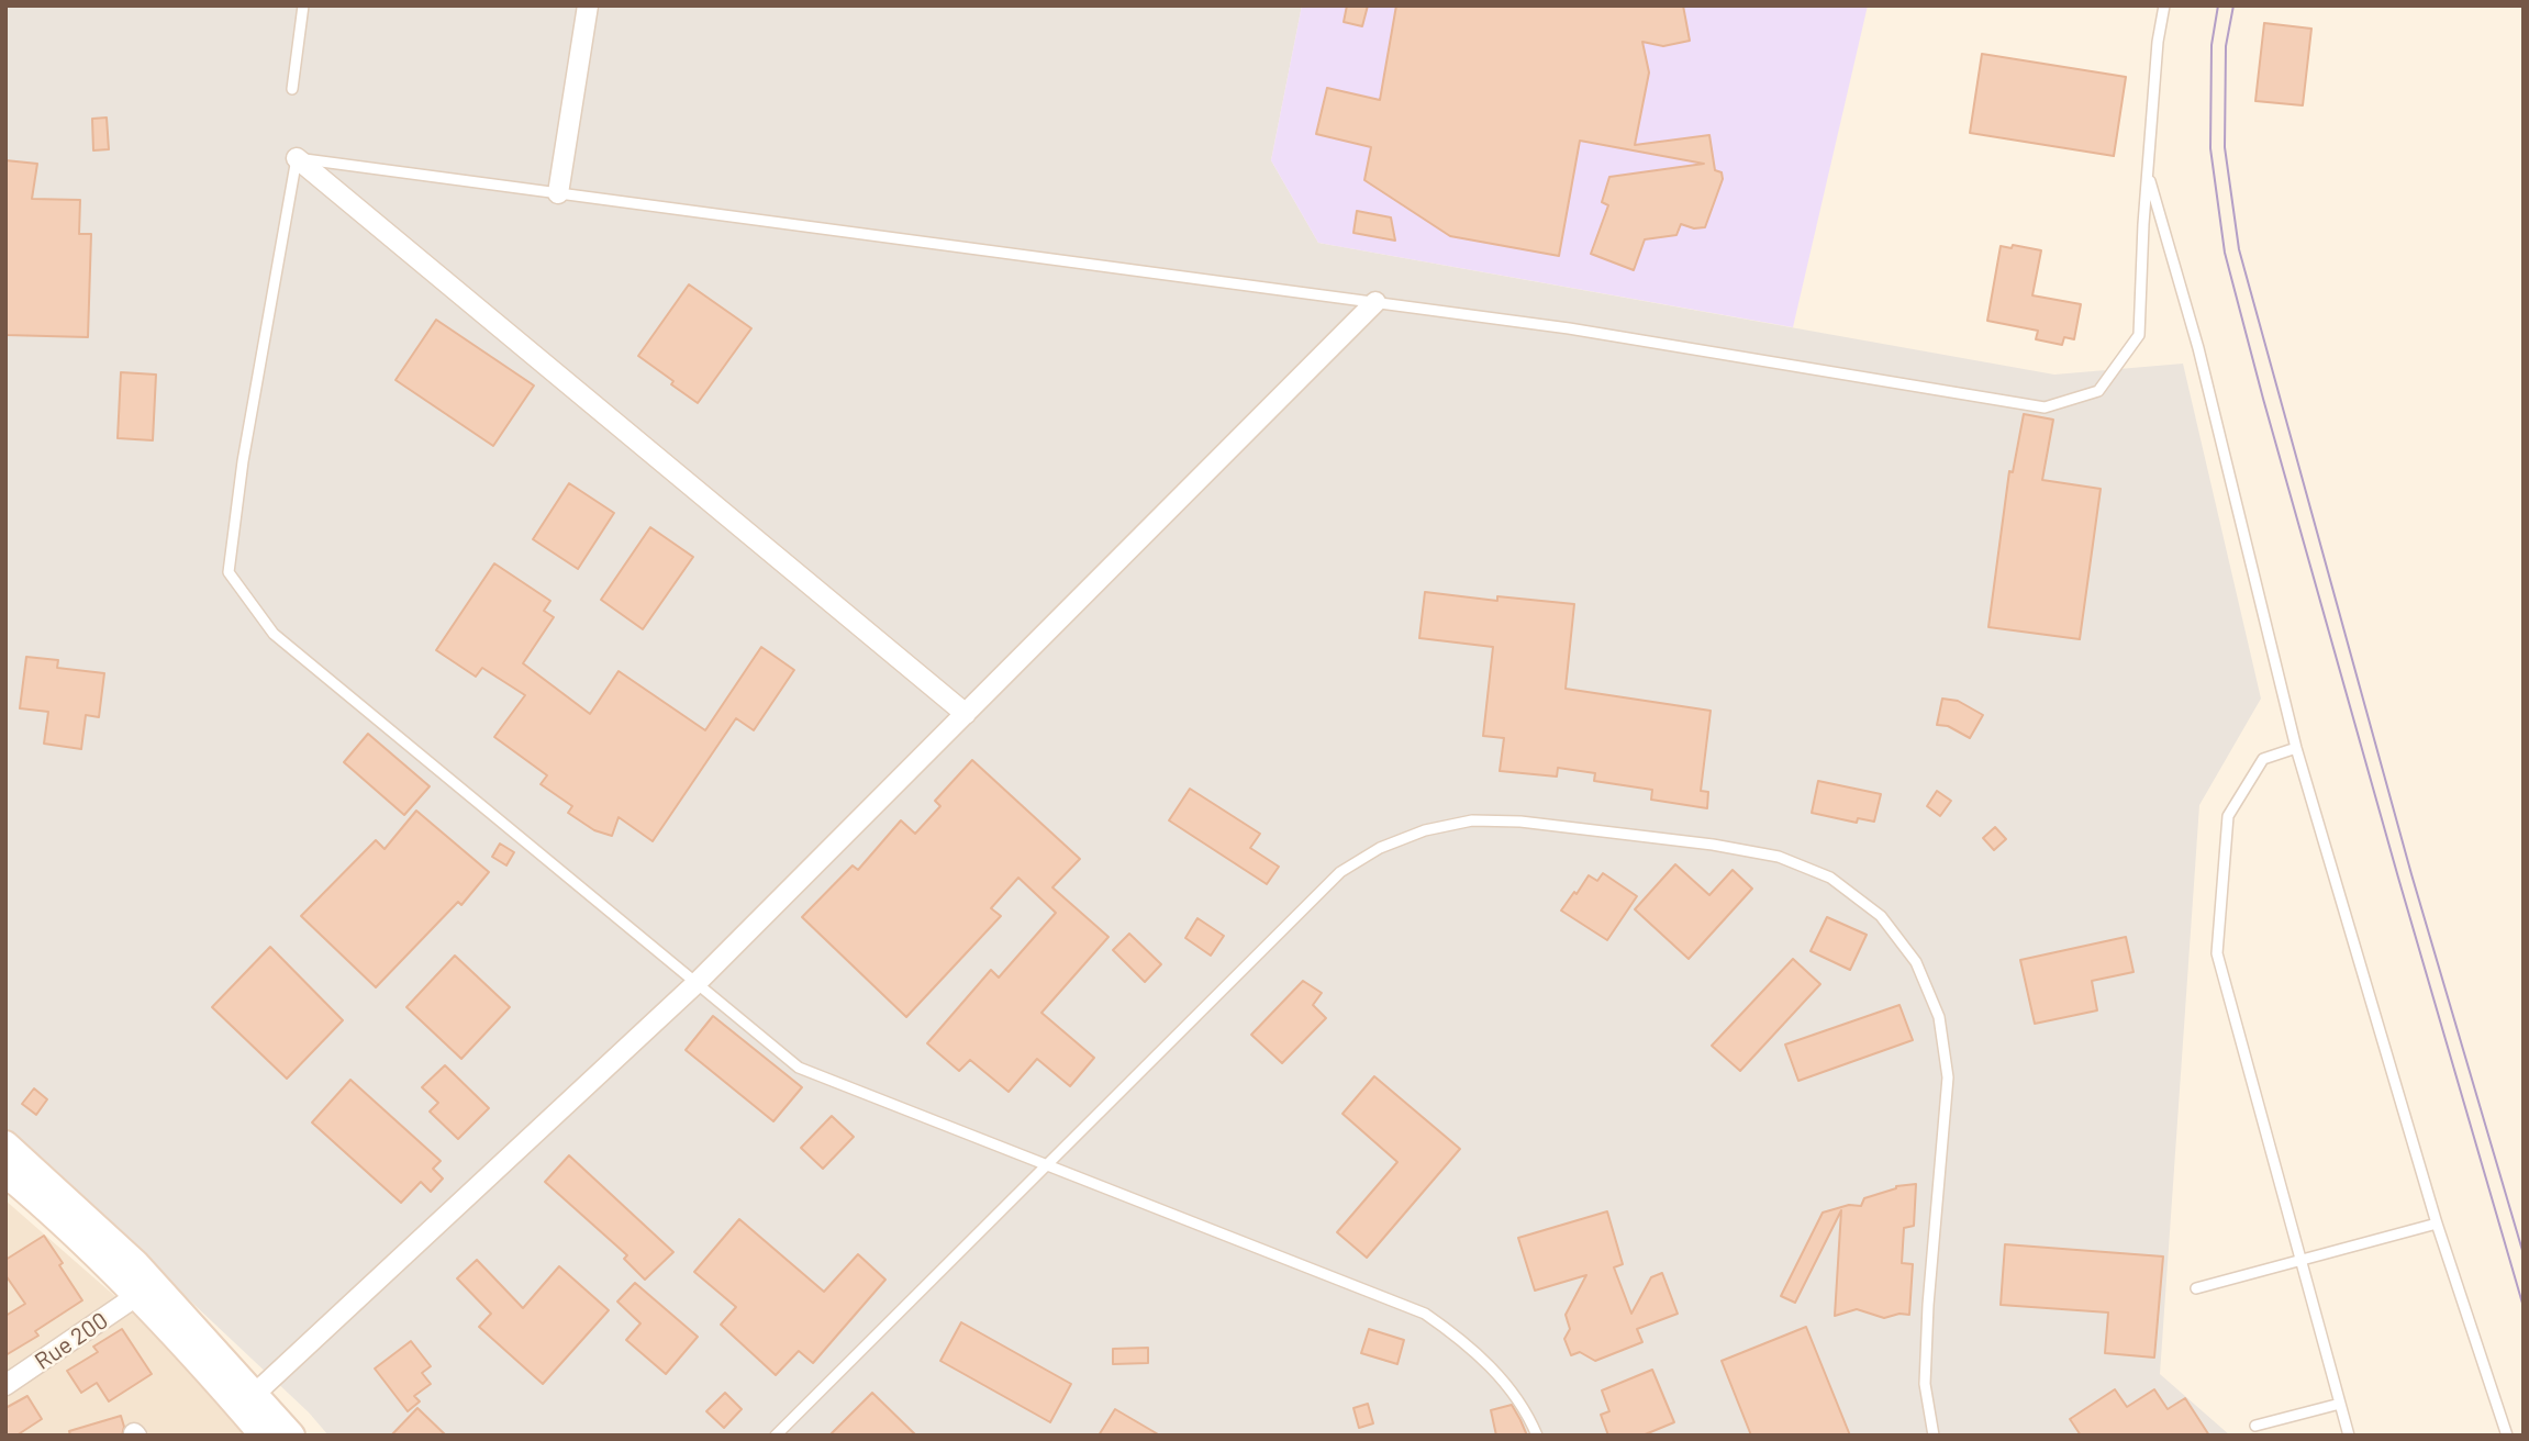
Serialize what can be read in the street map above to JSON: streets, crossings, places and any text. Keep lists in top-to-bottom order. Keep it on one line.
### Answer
{"streets":{"street":["Rue 200"]}}
